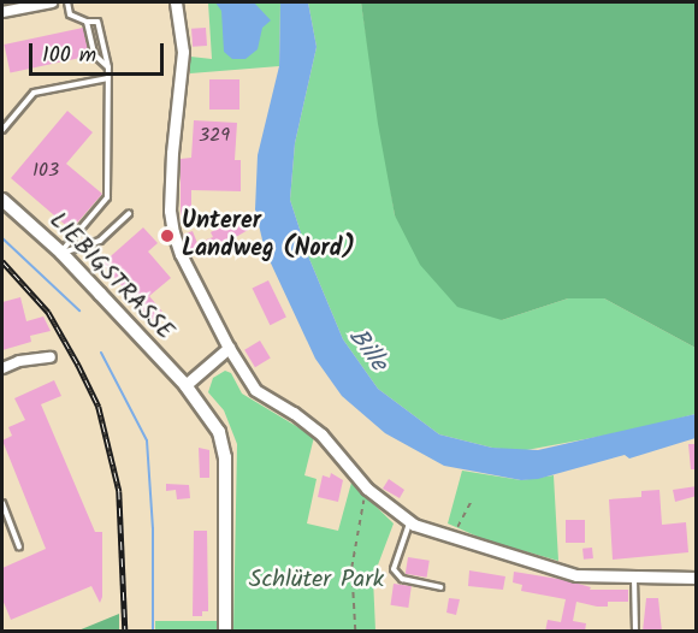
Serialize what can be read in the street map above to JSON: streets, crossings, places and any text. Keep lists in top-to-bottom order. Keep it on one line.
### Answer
{"streets":{"main road":["LIEBIGSTRASSE"]},"water":["Bille"],"parks":["Schlüter Park"],"places":["Unterer Landweg (Nord)"],"house_numbers":["329","103"],"scale_bar":"100 m"}
